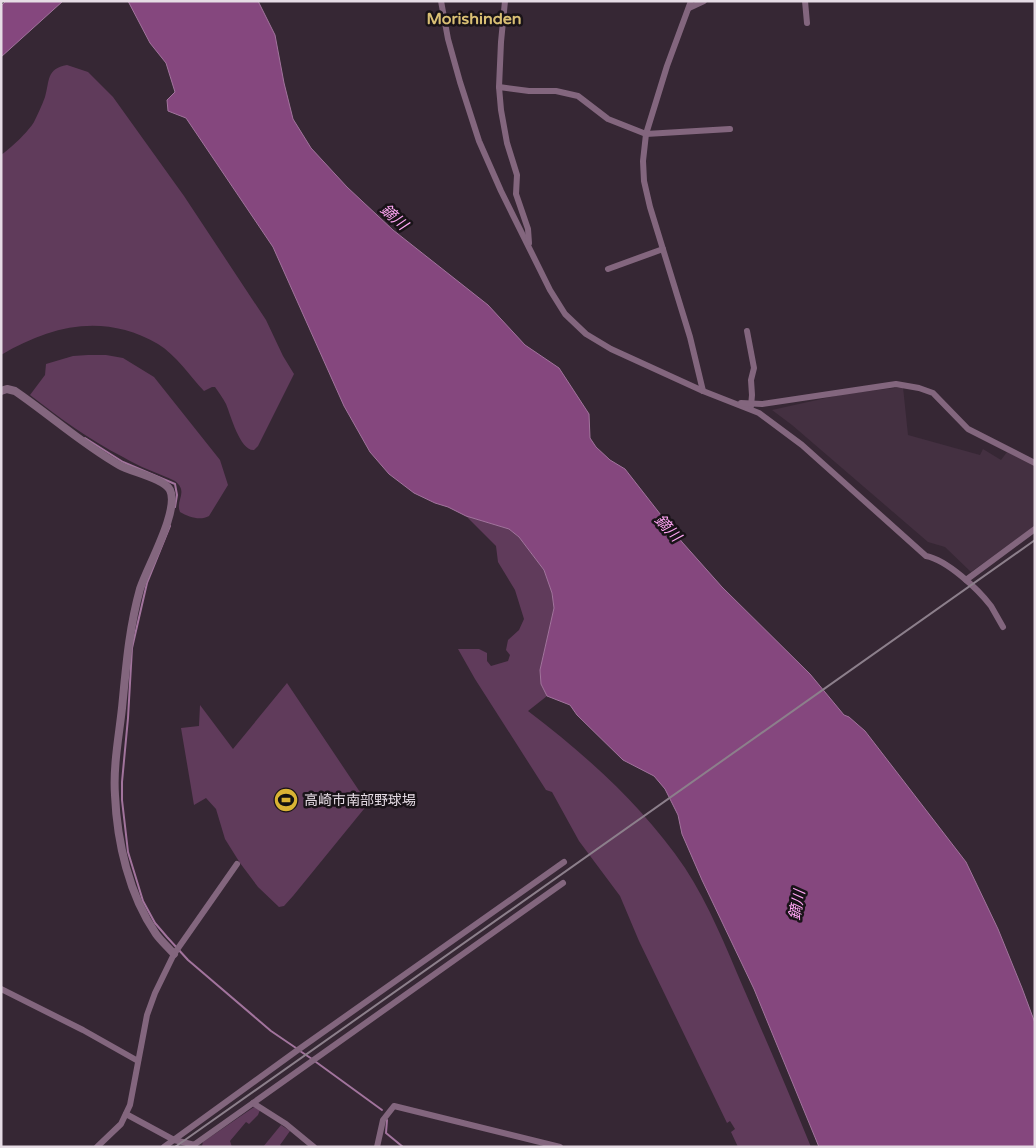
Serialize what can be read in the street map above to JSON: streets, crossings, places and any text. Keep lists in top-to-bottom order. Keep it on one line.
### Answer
{"districts":["Morishinden"],"water":["鏑川"],"places":{"sports":["高崎市南部野球場"]}}
